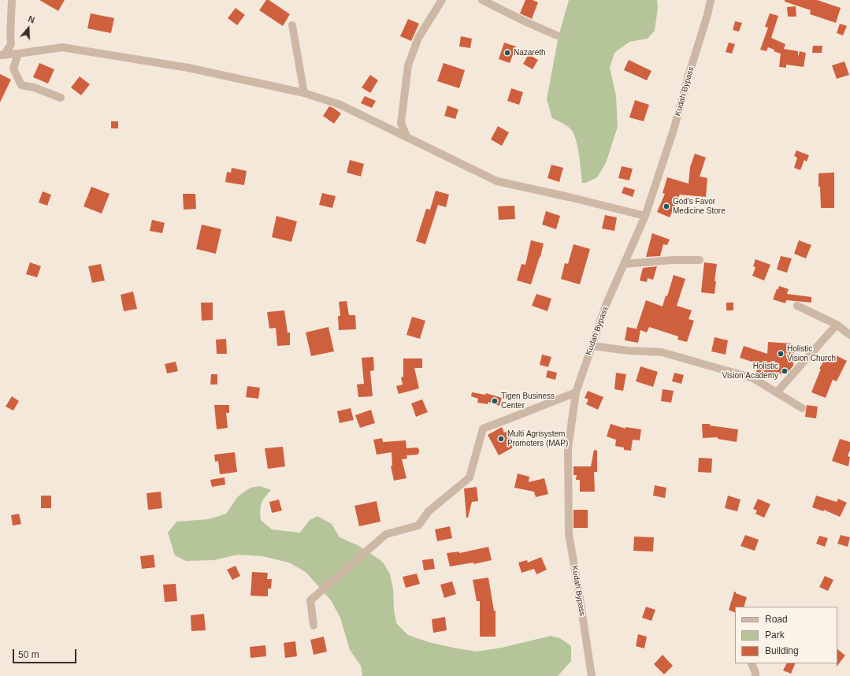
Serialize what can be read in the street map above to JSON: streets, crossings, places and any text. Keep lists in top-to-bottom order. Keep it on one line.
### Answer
{"streets":{"street":["Kudah Bypass"]},"places":["Nazareth","God's Favor Medicine Store","Holistic Vision Church","Holistic Vision Academy","Tigen Business Center","Multi Agrisystem Promoters (MAP)"],"legend":["Road","Park","Building"],"scale_bar":"50 m","north":"top"}
